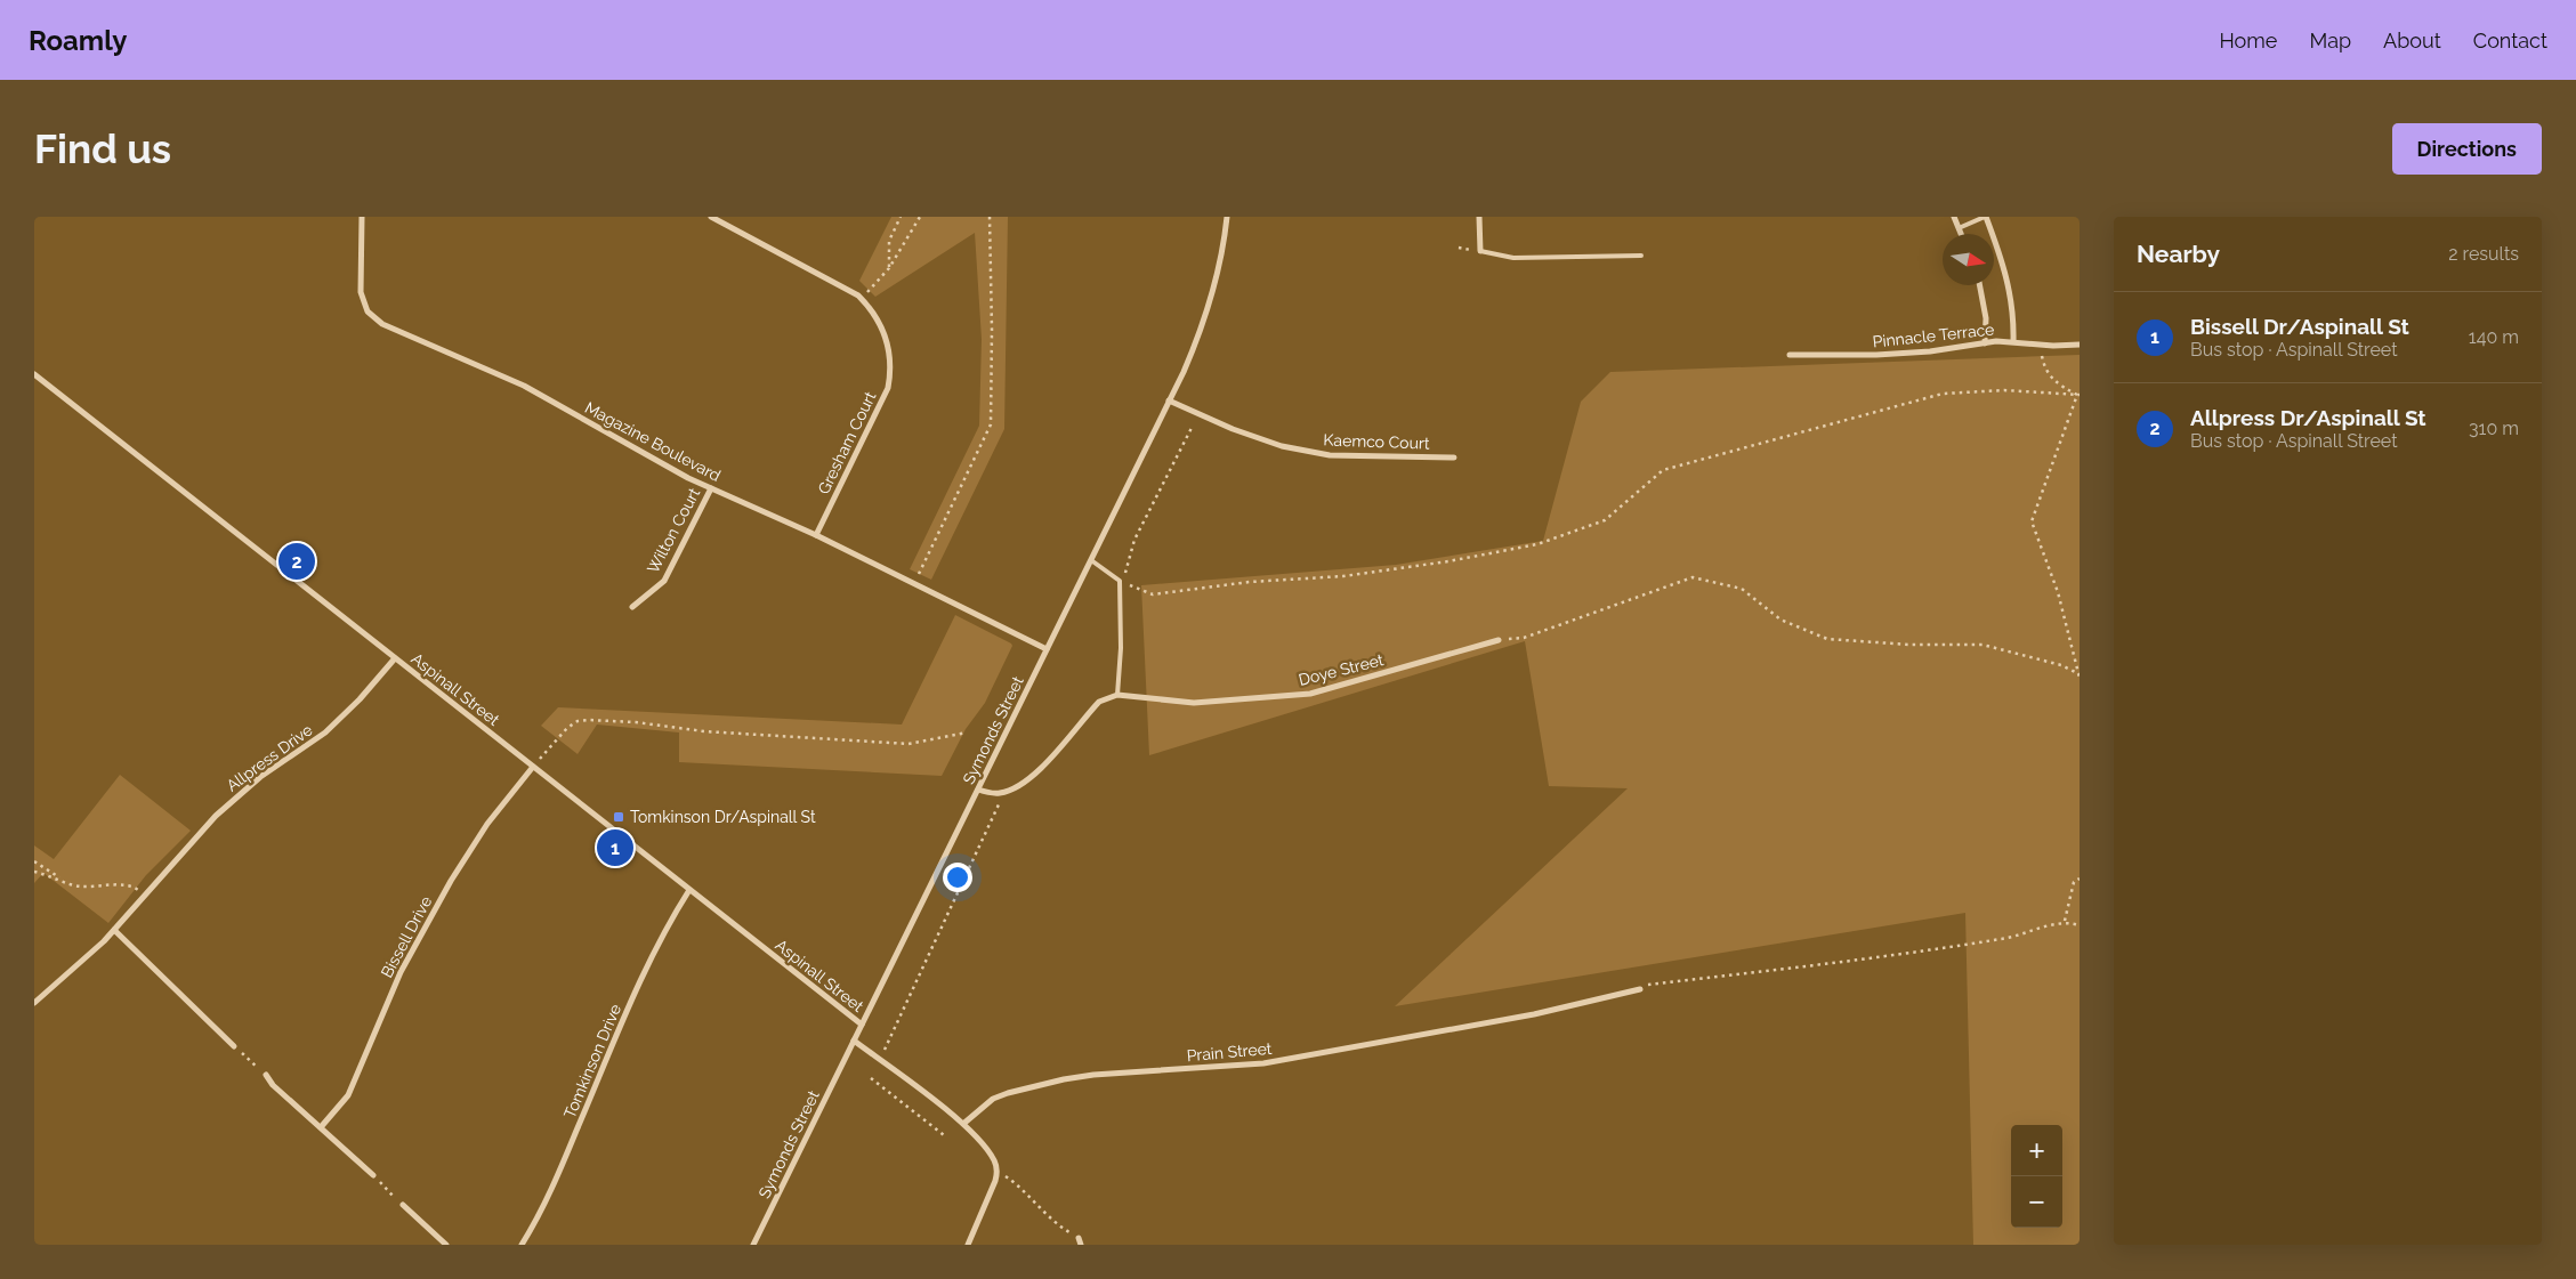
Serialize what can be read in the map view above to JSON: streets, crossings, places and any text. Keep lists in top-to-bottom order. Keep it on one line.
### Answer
{"streets":{"street":["Pinnacle Terrace","Magazine Boulevard","Kaemco Court","Gresham Court","Wilton Court","Doye Street","Aspinall Street","Symonds Street","Allpress Drive","Bissell Drive","Prain Street","Tomkinson Drive"]},"crossings":[["Magazine Boulevard","Gresham Court"],["Magazine Boulevard","Wilton Court"],["Magazine Boulevard","Symonds Street"],["Kaemco Court","Symonds Street"],["Aspinall Street","Symonds Street"],["Aspinall Street","Allpress Drive"],["Aspinall Street","Bissell Drive"],["Aspinall Street","Tomkinson Drive"]],"places":{"transit":["Tomkinson Dr/Aspinall St"]},"north":"right","page":{"header":"Roamly","nav":["Home","Map","About","Contact"],"buttons":"Directions","title":"Find us","heading":["Nearby","2 results"],"list":[{"mark":"1","name":"Bissell Dr/Aspinall St","note":"Bus stop · Aspinall Street","value":"140 m"},{"mark":"2","name":"Allpress Dr/Aspinall St","note":"Bus stop · Aspinall Street","value":"310 m"}],"pins":["2","1"],"map_buttons":["+","−"]}}
